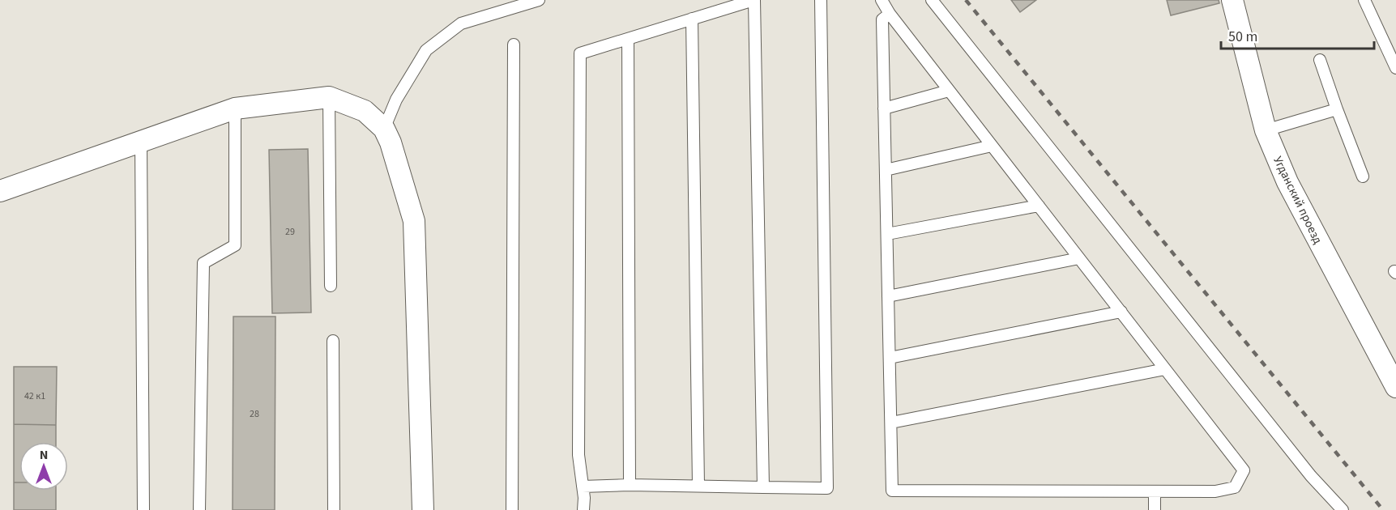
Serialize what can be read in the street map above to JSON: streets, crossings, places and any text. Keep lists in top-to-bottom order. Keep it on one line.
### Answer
{"streets":{"street":["Угданский проезд"]},"house_numbers":["29","42 к1","28"],"scale_bar":"50 m","north":"top"}
